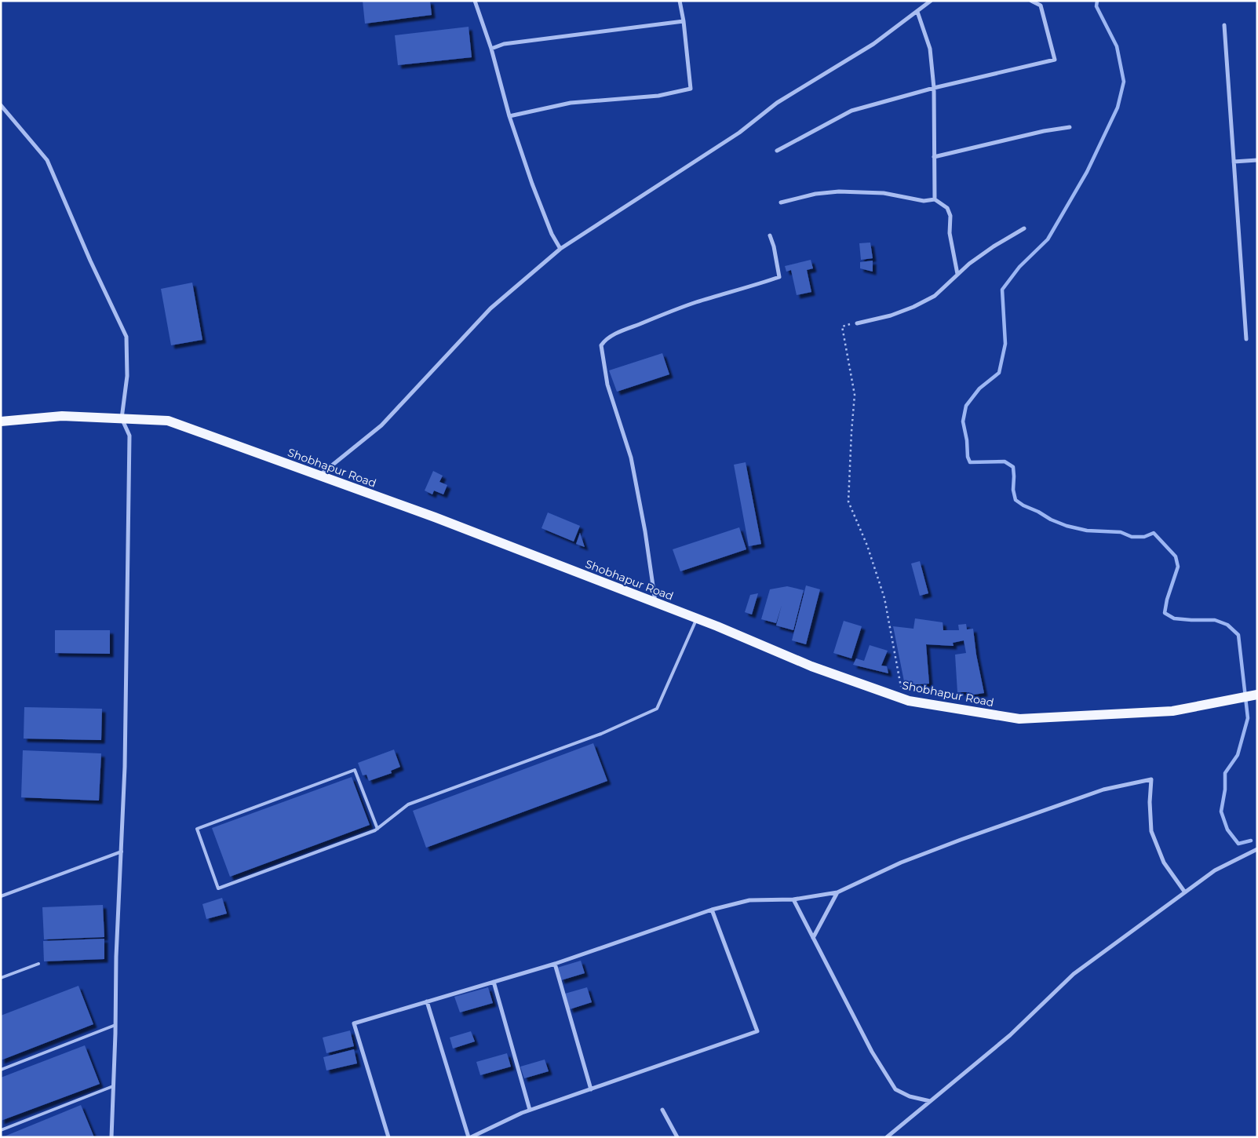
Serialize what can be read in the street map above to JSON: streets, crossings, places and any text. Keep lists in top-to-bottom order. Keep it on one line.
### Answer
{"streets":{"main road":["Shobhapur Road"]}}
